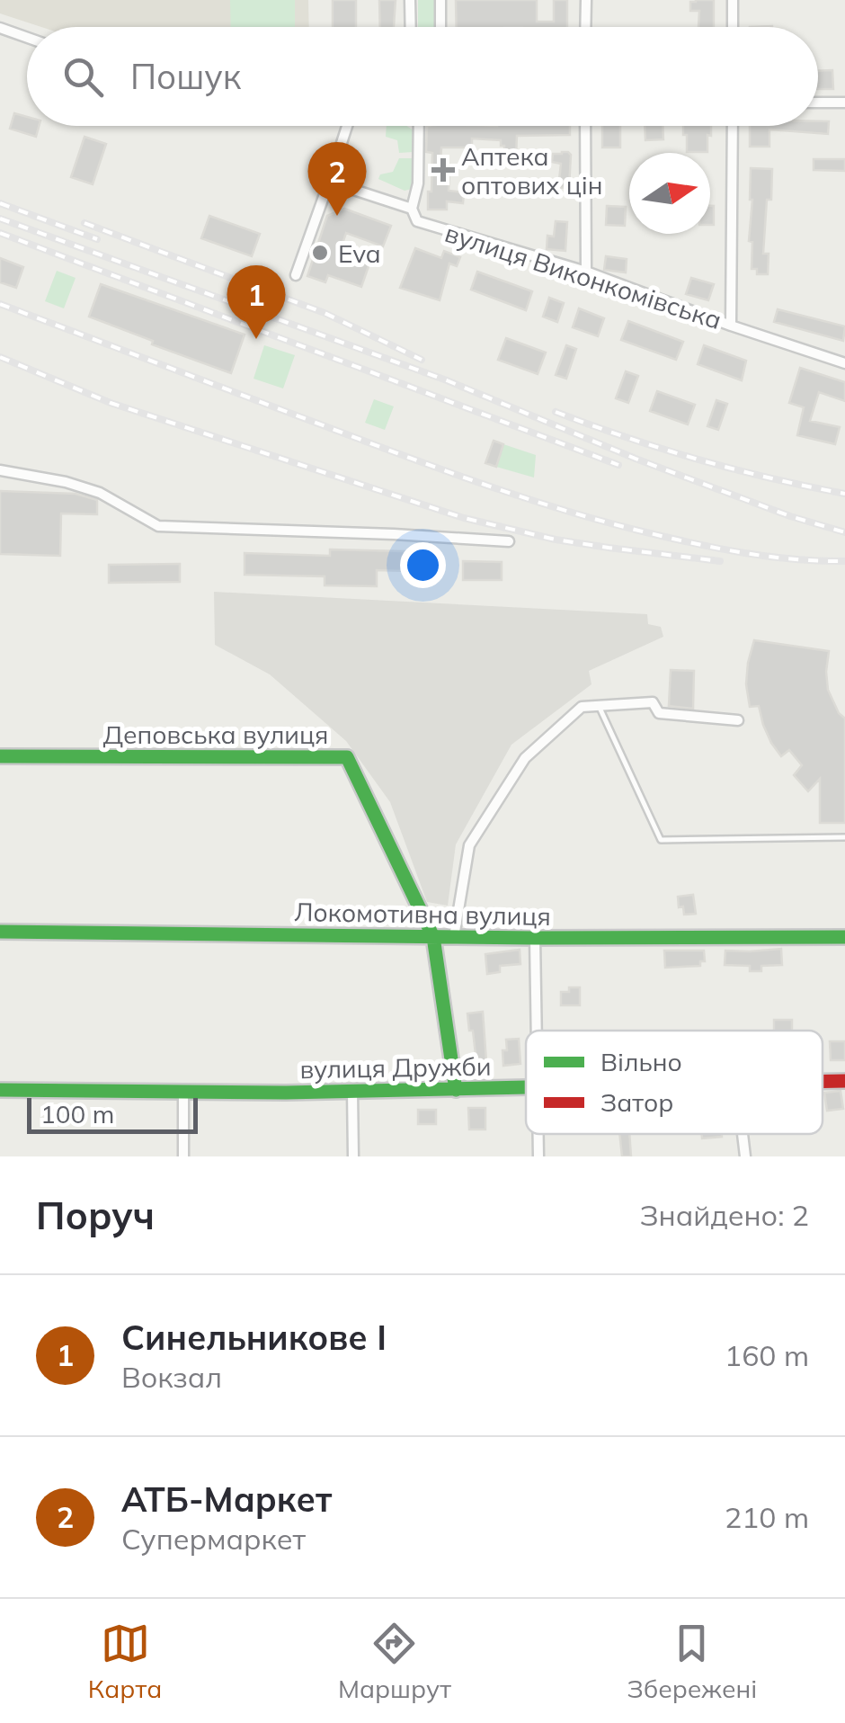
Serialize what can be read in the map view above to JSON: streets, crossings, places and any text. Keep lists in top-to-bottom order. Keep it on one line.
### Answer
{"streets":{"street":["вулиця Виконкомівська","Деповська вулиця","Локомотивна вулиця","вулиця Дружби"]},"crossings":[["Деповська вулиця","Локомотивна вулиця"],["Деповська вулиця","вулиця Дружби"]],"places":{"health":["Аптека оптових цін"],"other":["Eva"]},"legend":["Вільно","Затор"],"scale_bar":"100 m","north":"right","page":{"search":"Пошук","pins":["2","1"],"scale":"100 m","heading":["Поруч","Знайдено: 2"],"list":[{"mark":"1","name":"Синельникове І","note":"Вокзал","value":"160 m"},{"mark":"2","name":"АТБ-Маркет","note":"Супермаркет","value":"210 m"}],"nav":["Карта","Маршрут","Збережені"]}}
